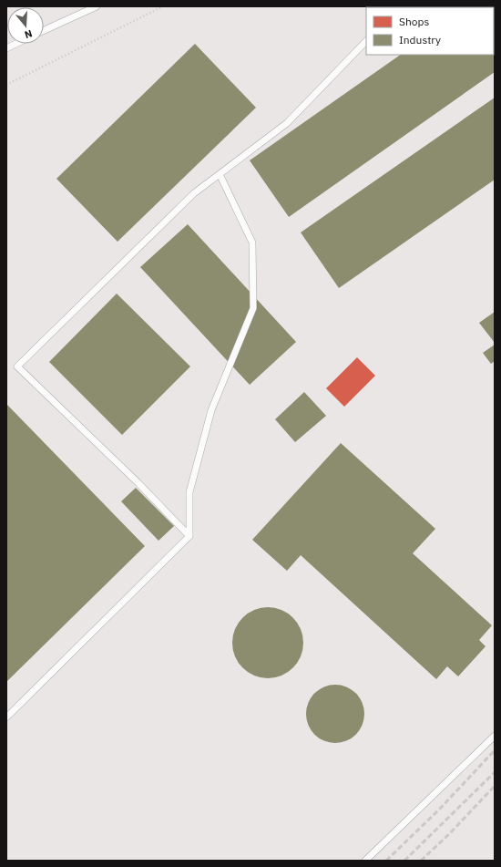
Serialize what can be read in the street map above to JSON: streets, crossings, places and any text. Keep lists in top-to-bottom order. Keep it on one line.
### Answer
{"legend":["Shops","Industry"],"north":"bottom"}
